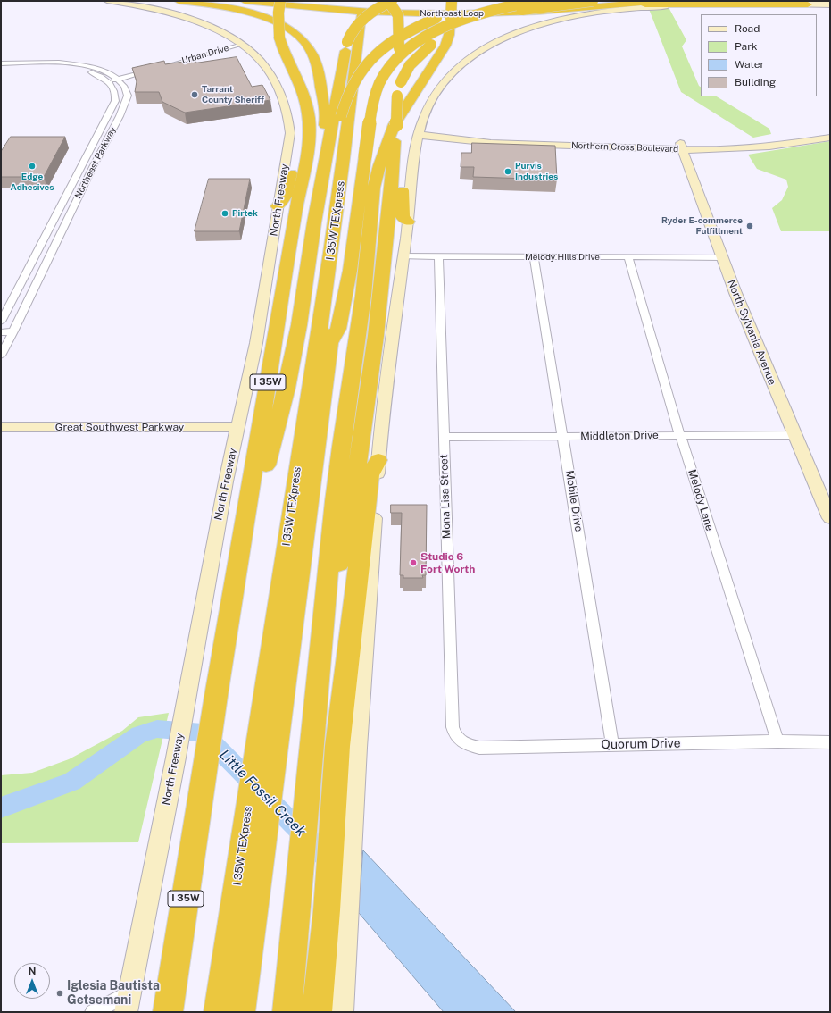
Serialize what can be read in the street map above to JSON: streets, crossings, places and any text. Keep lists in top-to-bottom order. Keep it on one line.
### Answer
{"streets":{"highway":["Northeast Loop","North Freeway","I 35W TEXpress","I 35W"],"main road":["Northern Cross Boulevard","North Sylvania Avenue","Great Southwest Parkway"],"street":["Urban Drive","Northeast Parkway","Melody Hills Drive","Middleton Drive","Mona Lisa Street","Melody Lane","Mobile Drive","Quorum Drive"]},"crossings":[["Urban Drive","Northeast Parkway"],["Urban Drive","North Freeway"],["Northern Cross Boulevard","North Sylvania Avenue"],["North Freeway","Great Southwest Parkway"],["Melody Hills Drive","North Sylvania Avenue"],["Melody Hills Drive","Mona Lisa Street"],["Melody Hills Drive","Melody Lane"],["Melody Hills Drive","Mobile Drive"],["North Sylvania Avenue","Middleton Drive"],["Middleton Drive","Mona Lisa Street"],["Middleton Drive","Melody Lane"],["Middleton Drive","Mobile Drive"],["Mona Lisa Street","Quorum Drive"],["Melody Lane","Quorum Drive"],["Mobile Drive","Quorum Drive"]],"water":["Little Fossil Creek"],"places":["Tarrant County Sheriff","Edge Adhesives","Purvis Industries","Pirtek","Ryder E-commerce Fulfillment","Studio 6 Fort Worth","Iglesia Bautista Getsemani"],"legend":["Road","Park","Water","Building"],"north":"top"}
